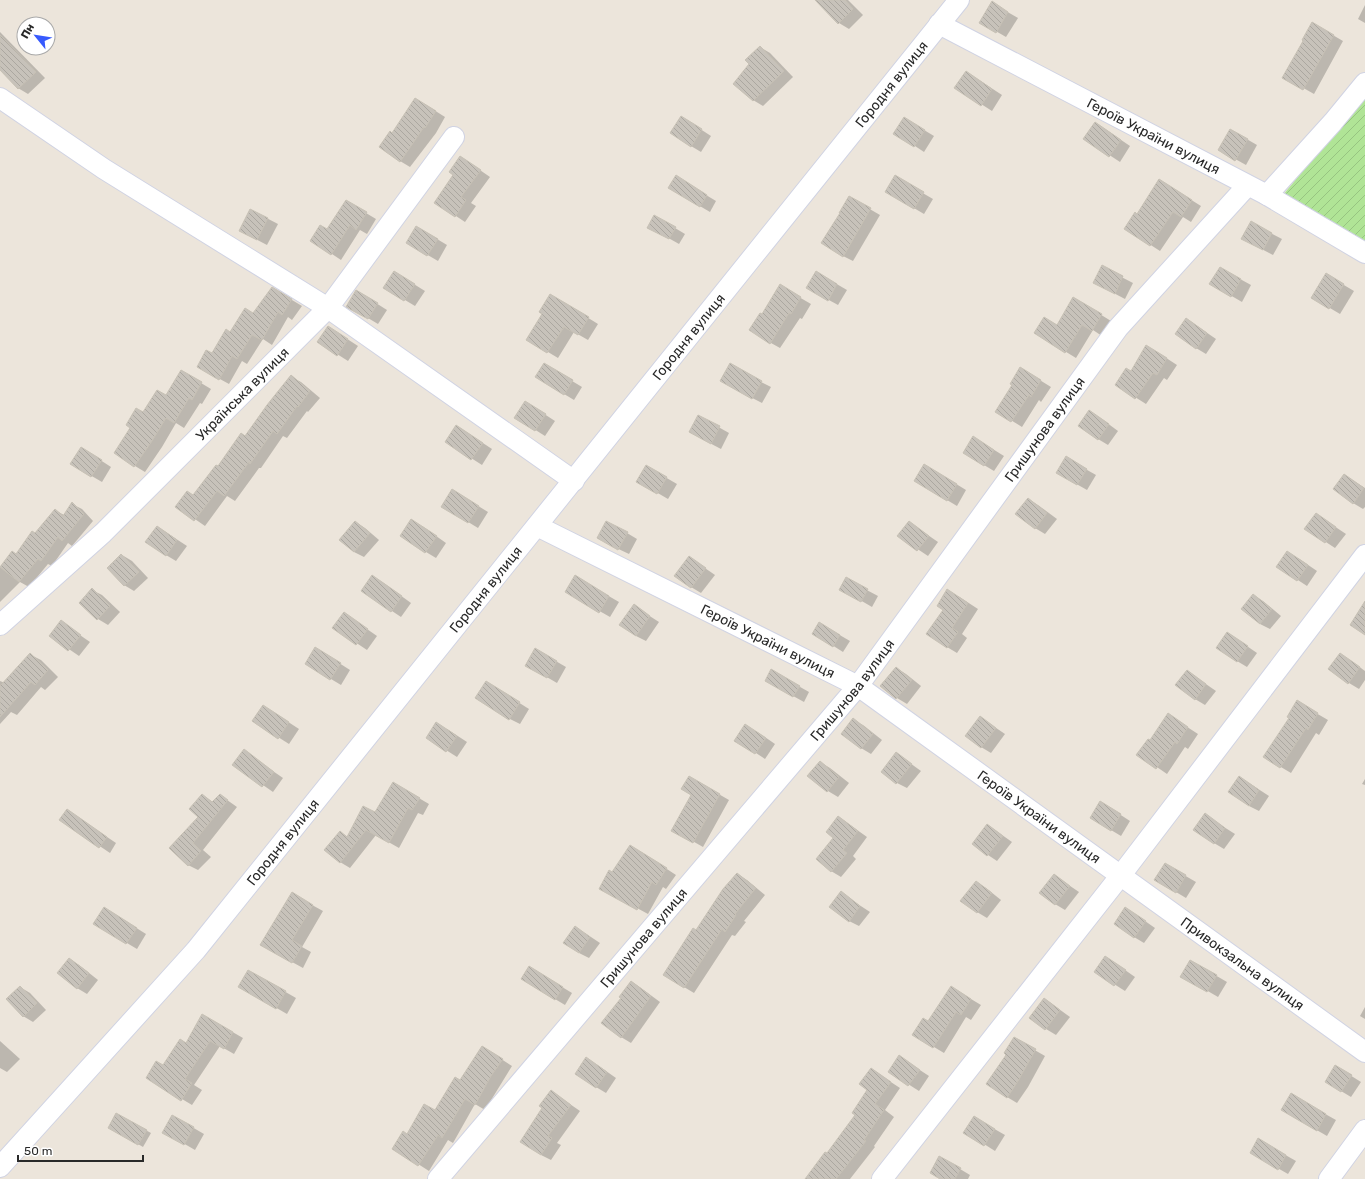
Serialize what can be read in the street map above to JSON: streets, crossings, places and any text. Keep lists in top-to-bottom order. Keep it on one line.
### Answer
{"streets":{"street":["Городня вулиця","Героїв України вулиця","Українська вулиця","Гришунова вулиця","Привокзальна вулиця"]},"crossings":[["Городня вулиця","Героїв України вулиця"],["Героїв України вулиця","Гришунова вулиця"],["Героїв України вулиця","Привокзальна вулиця"]],"scale_bar":"50 m","north":"top left"}
